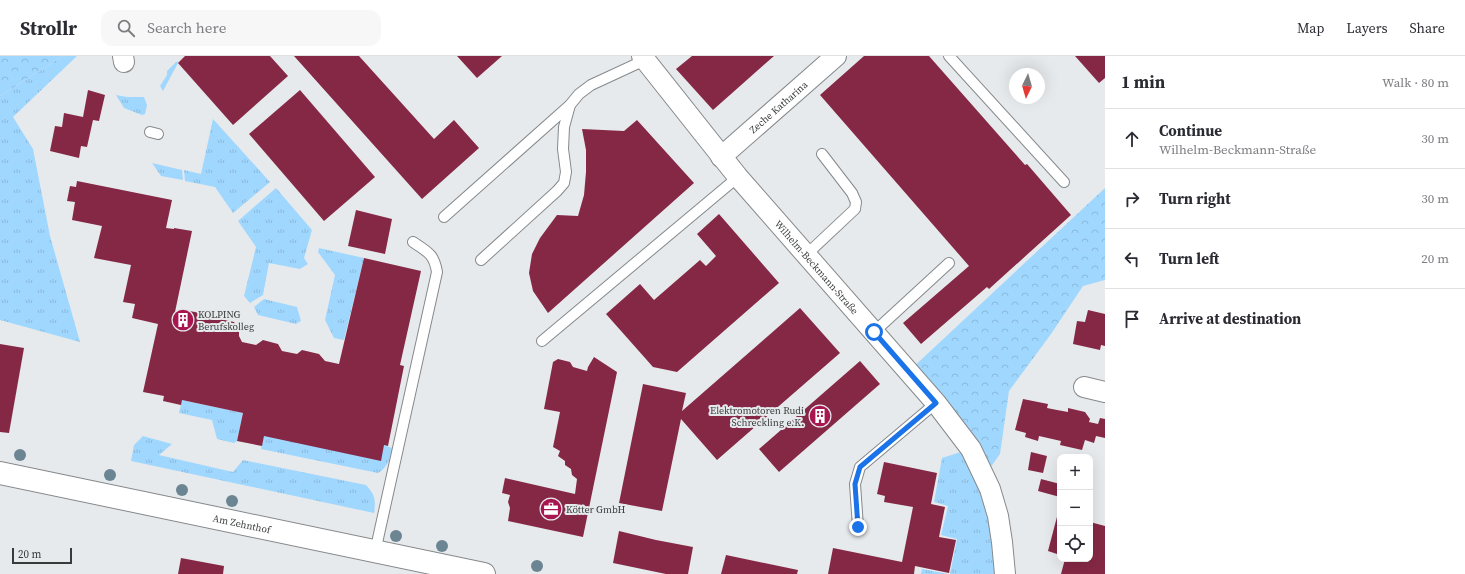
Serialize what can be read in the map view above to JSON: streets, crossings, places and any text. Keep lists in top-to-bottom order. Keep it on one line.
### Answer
{"streets":{"main road":["Am Zehnthof"],"street":["Zeche Katharina","Wilhelm-Beckmann-Straße"]},"crossings":[["Zeche Katharina","Wilhelm-Beckmann-Straße"]],"places":{"building":["KOLPING Berufskolleg","Elektromotoren Rudi Schreckling e.K."],"office":["Kötter GmbH"]},"scale_bar":"20 m","north":"bottom","page":{"header":"Strollr","search":"Search here","nav":["Map","Layers","Share"],"heading":["1 min","Walk · 80 m"],"list":[["Continue","Wilhelm-Beckmann-Straße","30 m"],["Turn right","30 m"],["Turn left","20 m"],"Arrive at destination"],"map_buttons":["+","−"],"scale":"20 m"}}
